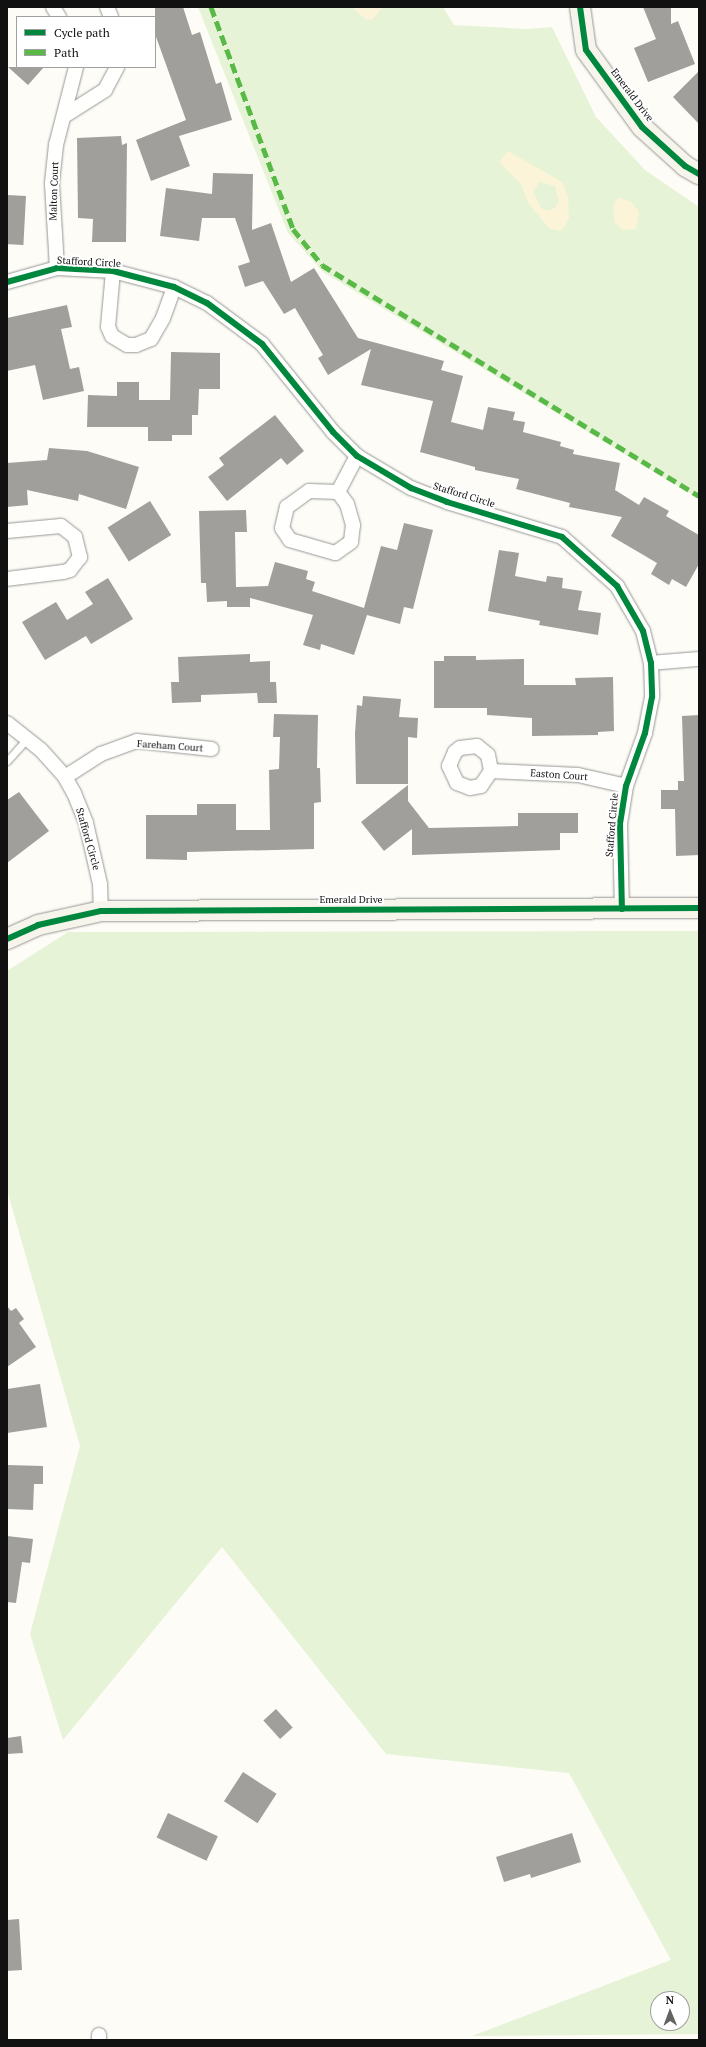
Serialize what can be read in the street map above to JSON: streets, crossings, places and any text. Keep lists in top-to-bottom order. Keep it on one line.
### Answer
{"streets":{"street":["Emerald Drive","Malton Court","Stafford Circle","Fareham Court","Easton Court"]},"crossings":[["Emerald Drive","Stafford Circle"],["Malton Court","Stafford Circle"],["Stafford Circle","Fareham Court"],["Stafford Circle","Easton Court"]],"legend":["Cycle path","Path"],"north":"top"}
